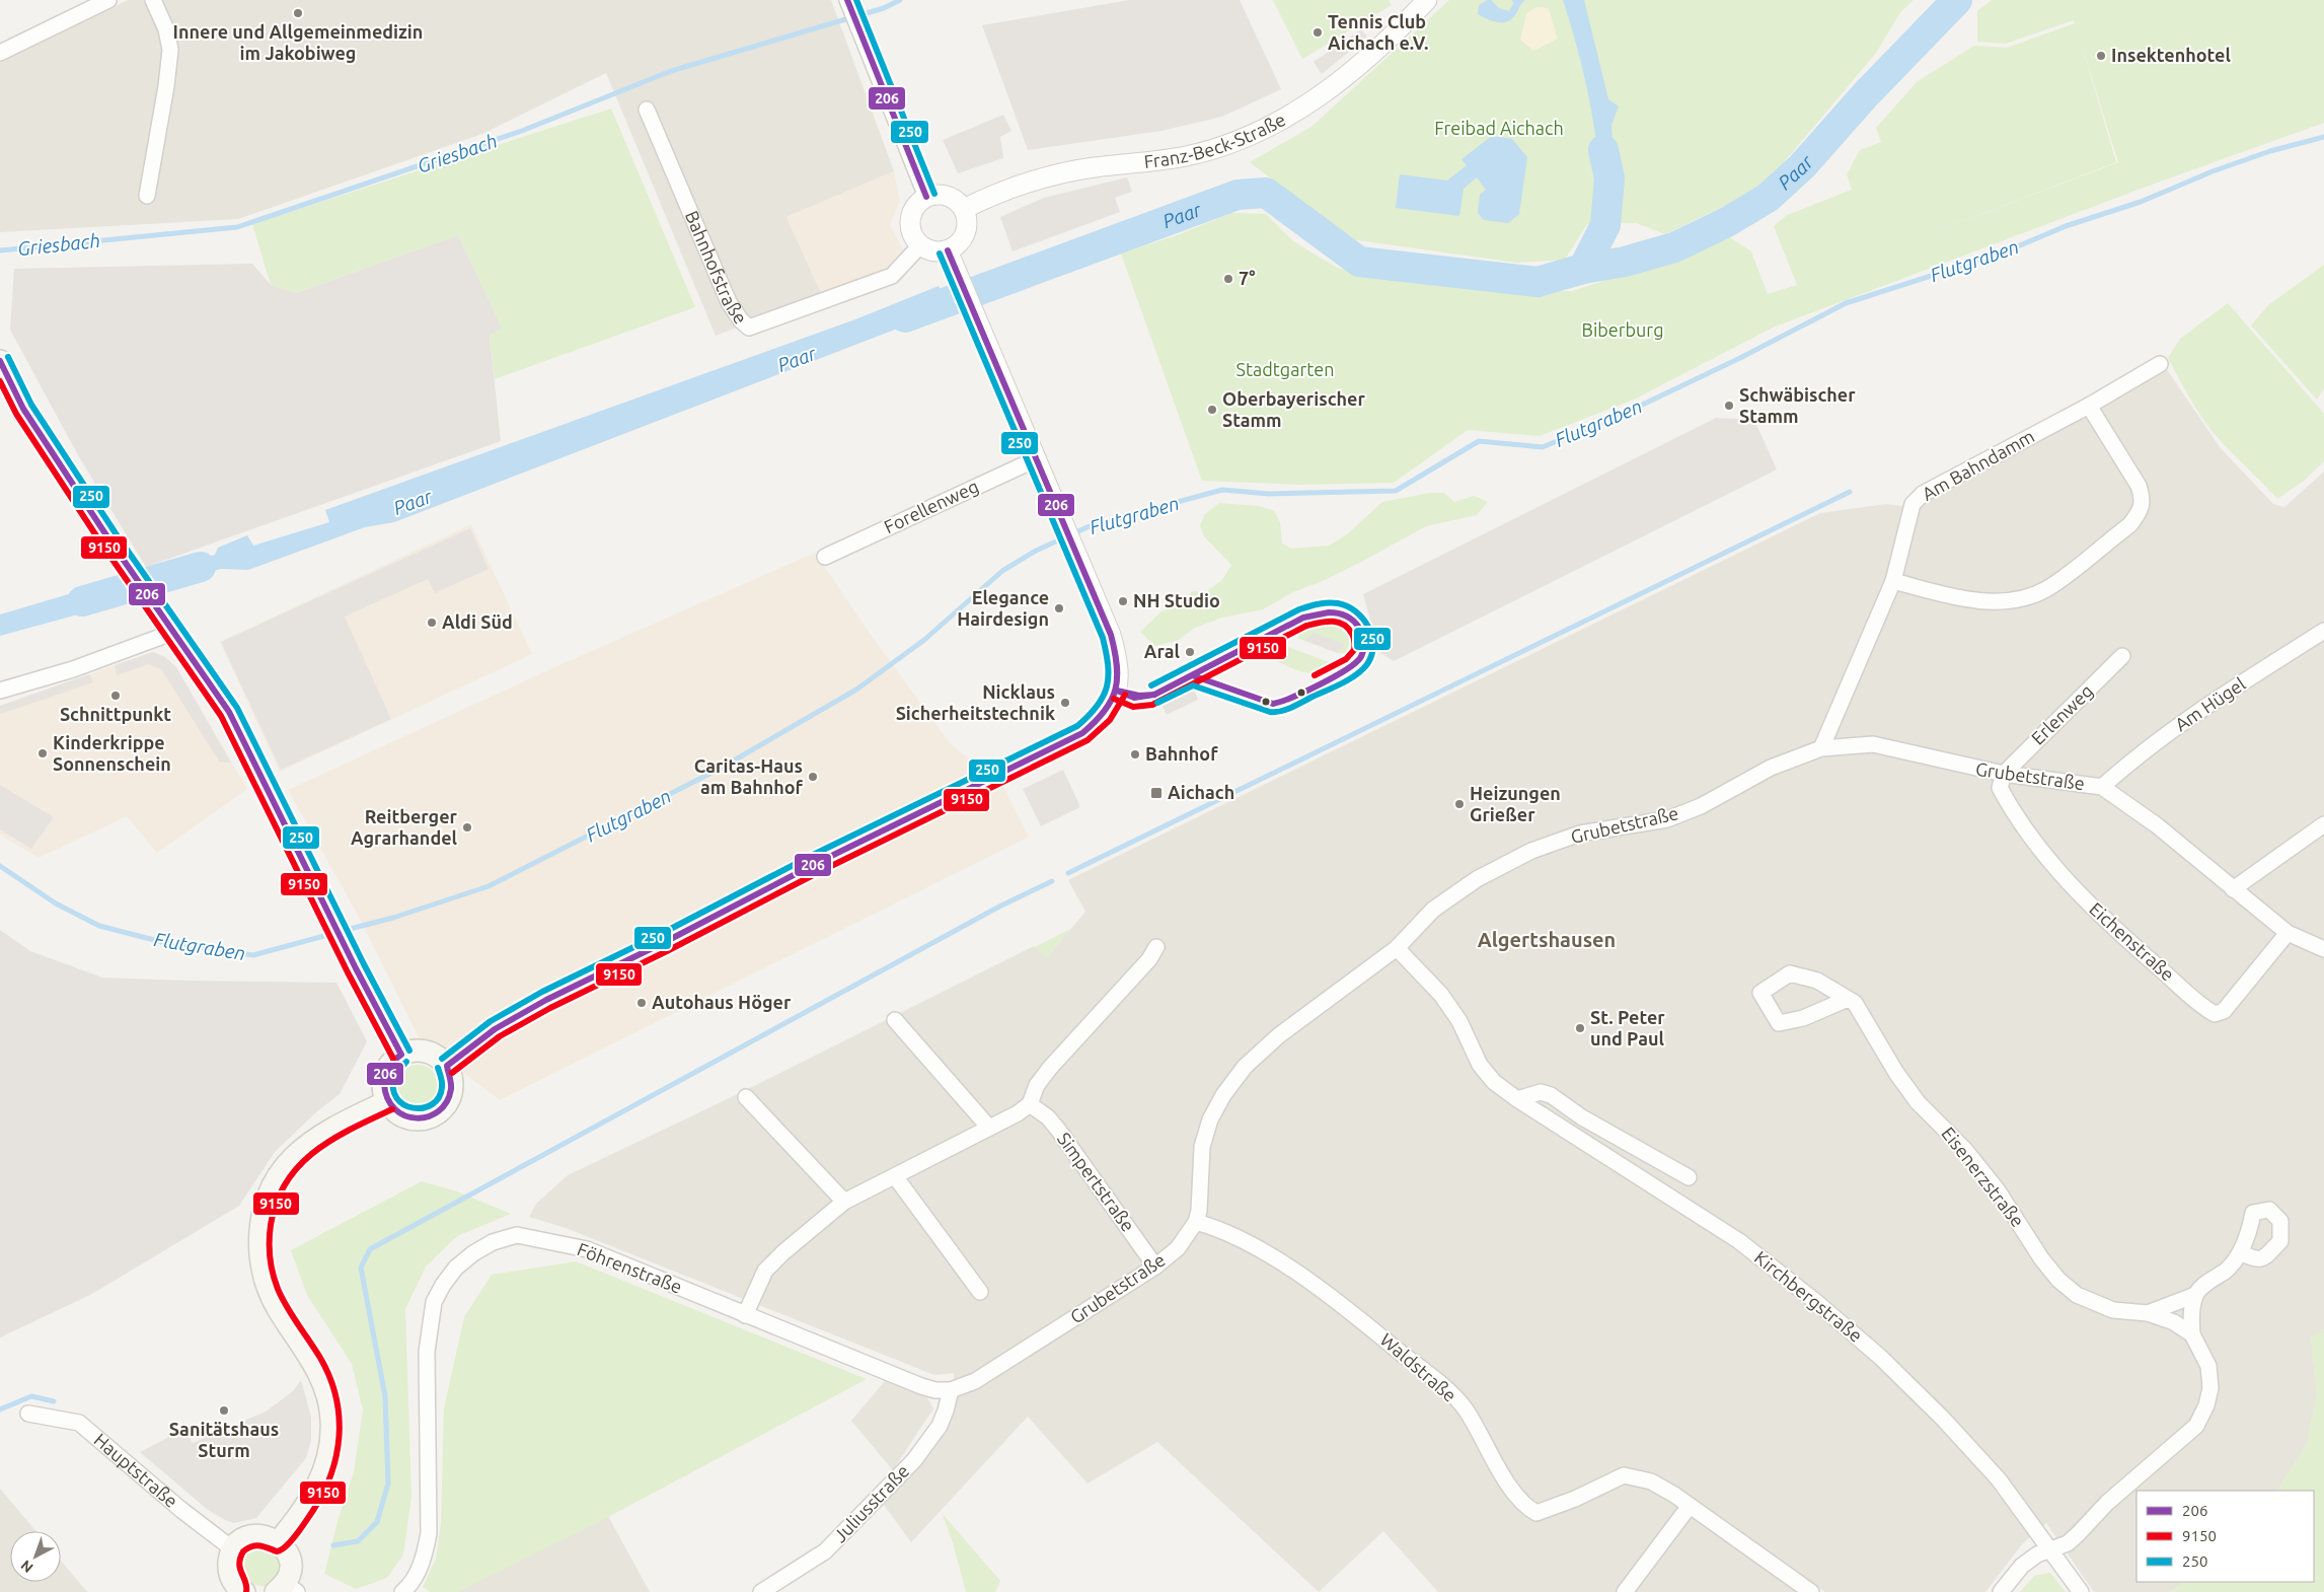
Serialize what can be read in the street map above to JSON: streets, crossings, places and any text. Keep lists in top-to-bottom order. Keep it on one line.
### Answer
{"streets":{"street":["Franz-Beck-Straße","Bahnhofstraße","Am Bahndamm","Forellenweg","Am Hügel","Erlenweg","Grubetstraße","Eichenstraße","Eisenerzstraße","Simpertstraße","Föhrenstraße","Kirchbergstraße","Waldstraße","Hauptstraße","Juliusstraße"]},"crossings":[["Franz-Beck-Straße","Bahnhofstraße"],["Am Bahndamm","Grubetstraße"],["Am Hügel","Grubetstraße"],["Erlenweg","Grubetstraße"],["Erlenweg","Eichenstraße"],["Grubetstraße","Eichenstraße"],["Grubetstraße","Simpertstraße"],["Grubetstraße","Föhrenstraße"],["Grubetstraße","Kirchbergstraße"],["Grubetstraße","Waldstraße"],["Grubetstraße","Juliusstraße"],["Föhrenstraße","Juliusstraße"]],"districts":["Algertshausen"],"water":["Griesbach","Paar","Flutgraben"],"parks":["Freibad Aichach","Biberburg","Stadtgarten"],"places":{"other":["Innere und Allgemeinmedizin im Jakobiweg","Tennis Club Aichach e.V.","Insektenhotel","7°","Schwäbischer Stamm","Oberbayerischer Stamm","NH Studio","Elegance Hairdesign","Aldi Süd","Aral","Schnittpunkt","Nicklaus Sicherheitstechnik","Kinderkrippe Sonnenschein","Bahnhof","Caritas-Haus am Bahnhof","Heizungen Grießer","Reitberger Agrarhandel","Autohaus Höger","St. Peter und Paul","Sanitätshaus Sturm"],"transit":["Aichach"]},"lines":["transit line 206","transit line 250","transit line 9150"],"legend":["206","9150","250"],"north":"bottom left"}
